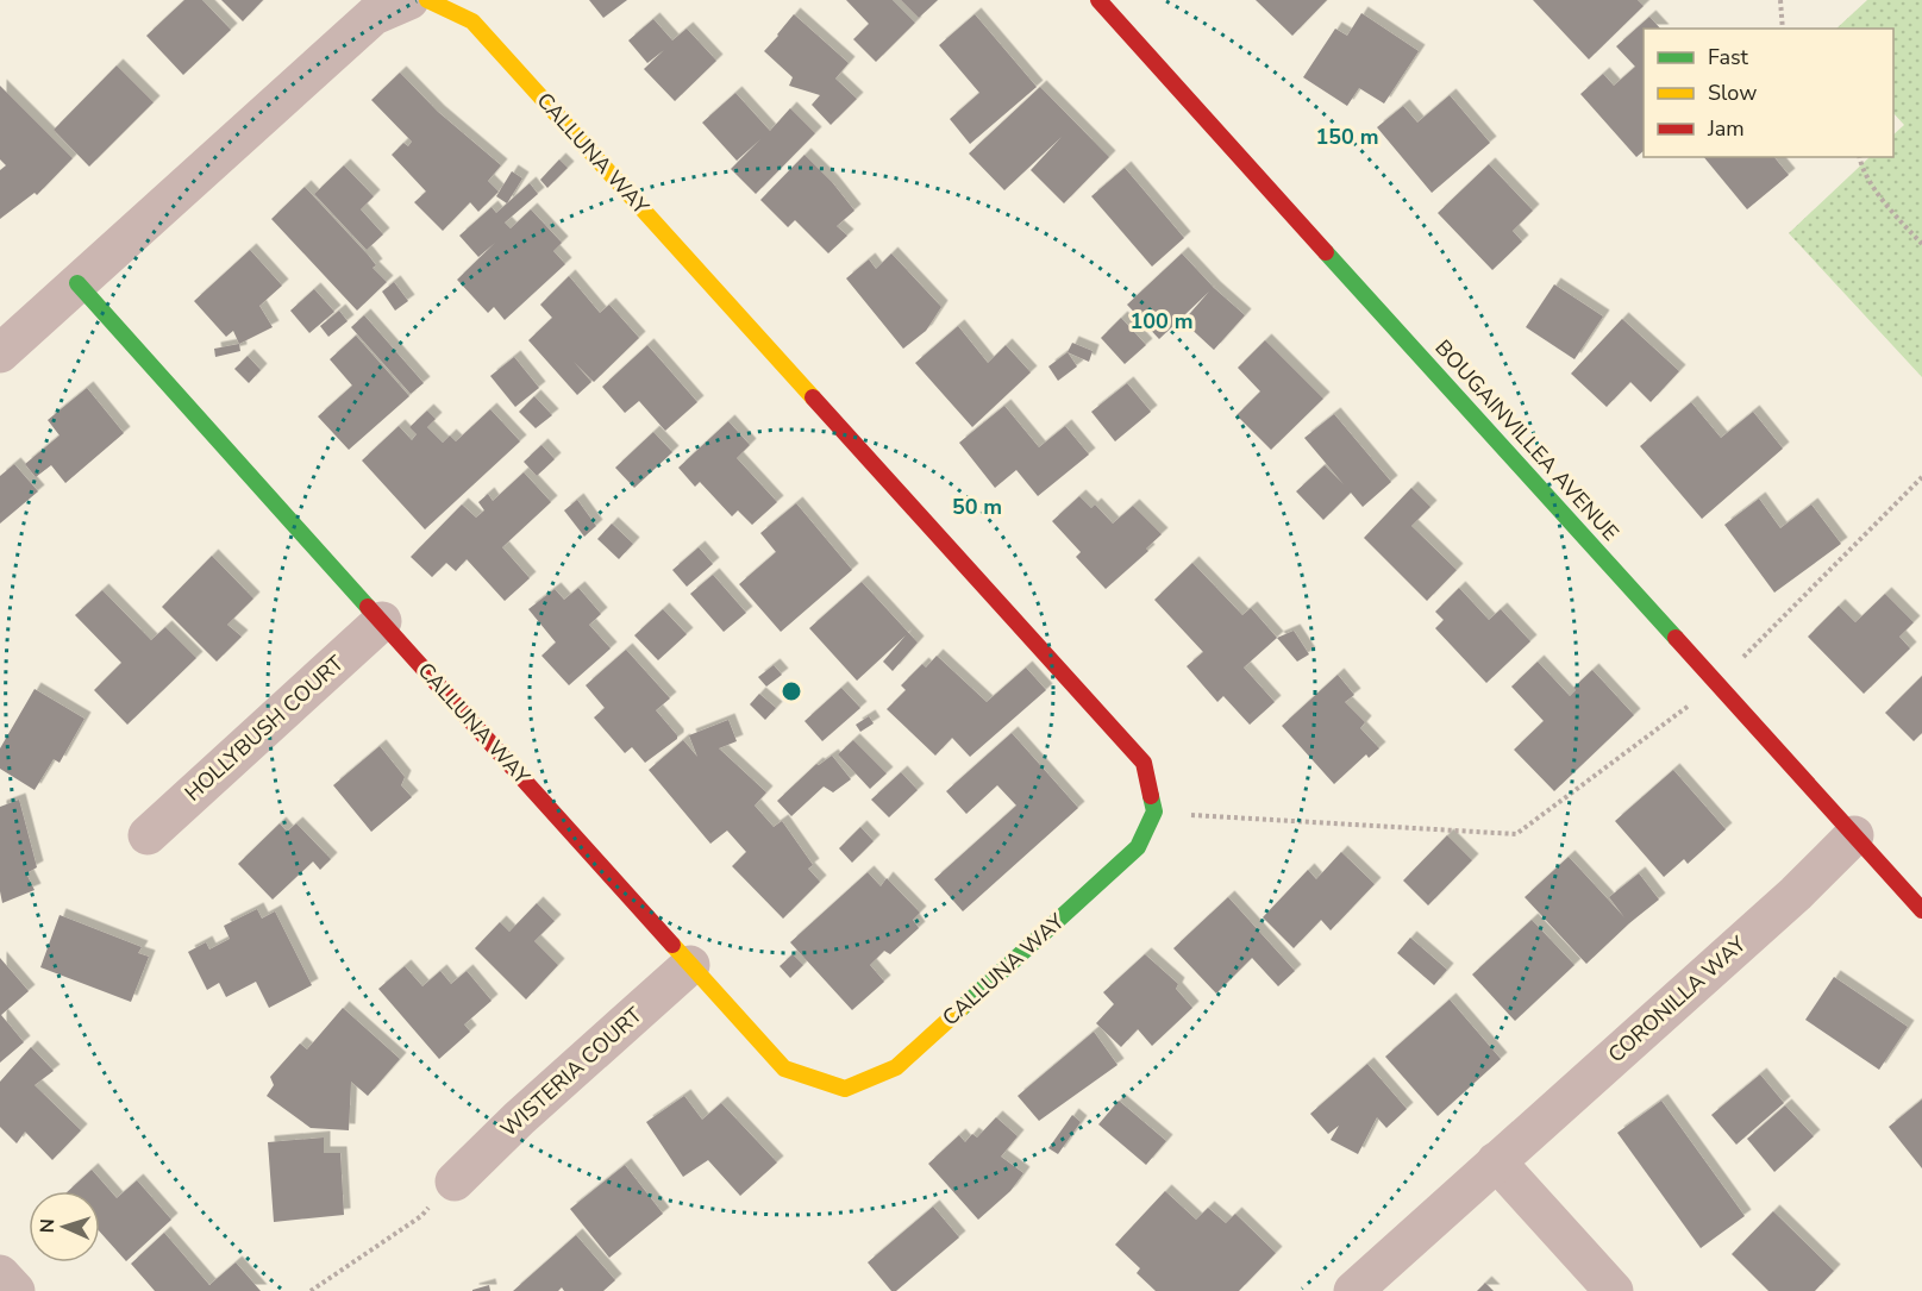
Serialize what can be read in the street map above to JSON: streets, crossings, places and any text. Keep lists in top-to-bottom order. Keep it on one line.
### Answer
{"streets":{"street":["CALLUNA WAY","BOUGAINVILLEA AVENUE","HOLLYBUSH COURT","CORONILLA WAY","WISTERIA COURT"]},"crossings":[["CALLUNA WAY","HOLLYBUSH COURT"],["CALLUNA WAY","WISTERIA COURT"],["BOUGAINVILLEA AVENUE","CORONILLA WAY"]],"legend":["Fast","Slow","Jam"],"north":"left","rings":["150 m","100 m","50 m"]}
